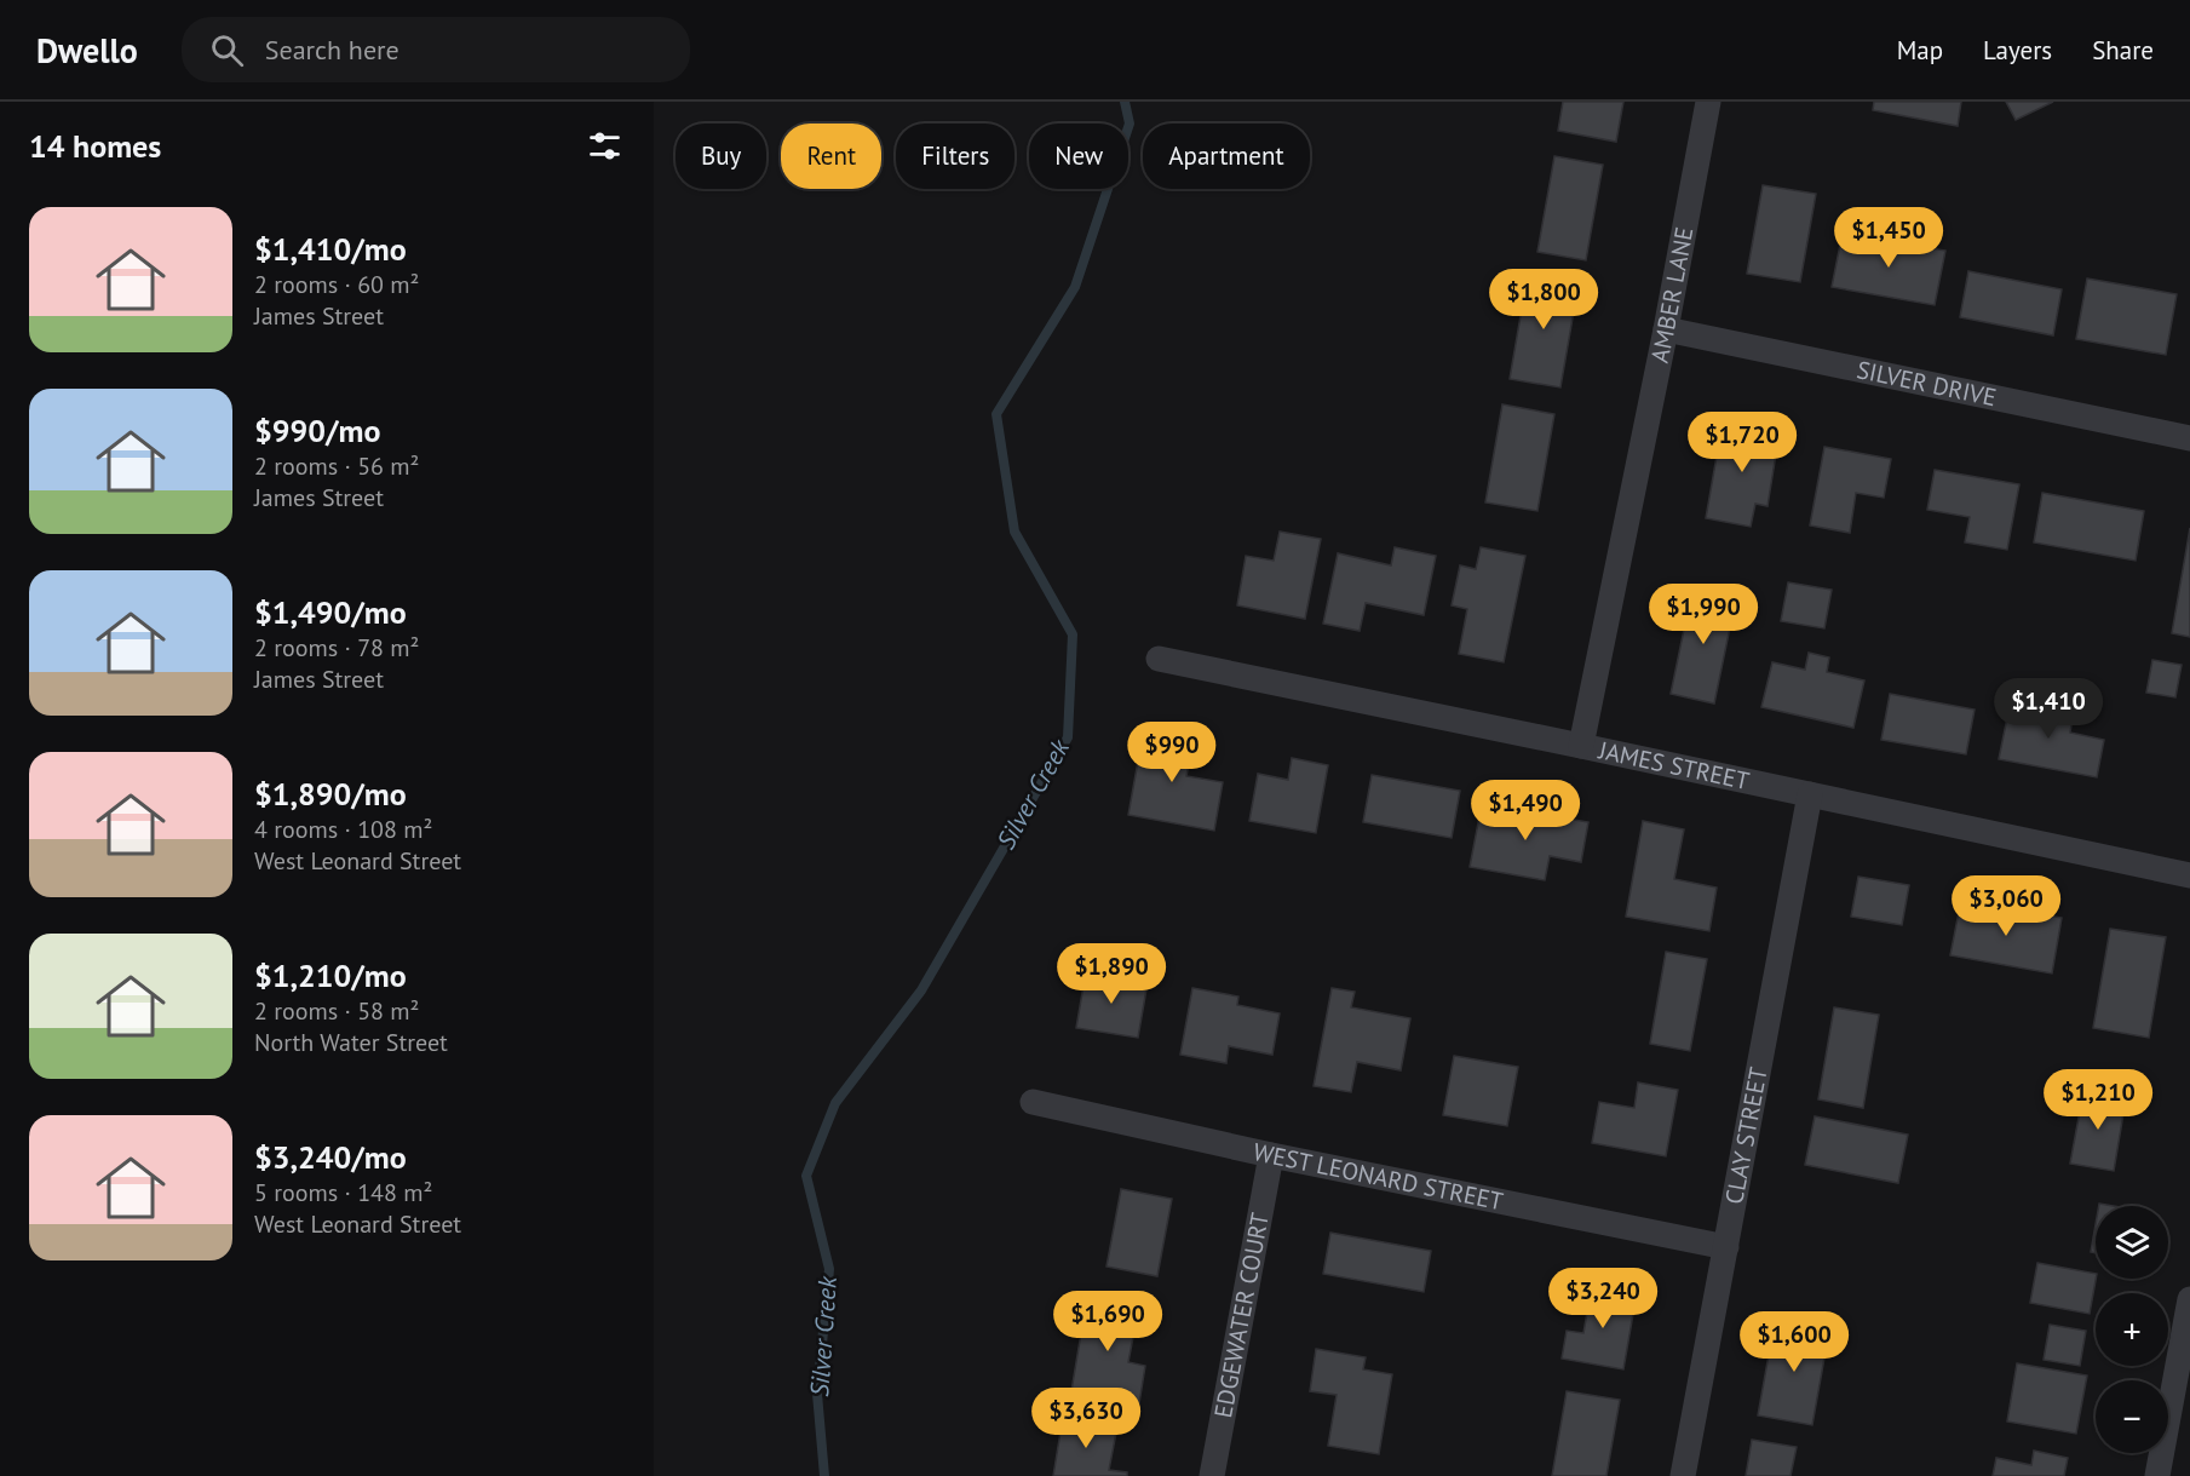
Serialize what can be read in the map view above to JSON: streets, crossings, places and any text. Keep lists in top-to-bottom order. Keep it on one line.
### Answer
{"streets":{"street":["AMBER LANE","SILVER DRIVE","JAMES STREET","CLAY STREET","WEST LEONARD STREET","EDGEWATER COURT"]},"crossings":[["AMBER LANE","SILVER DRIVE"],["AMBER LANE","JAMES STREET"],["JAMES STREET","CLAY STREET"],["CLAY STREET","WEST LEONARD STREET"],["WEST LEONARD STREET","EDGEWATER COURT"]],"water":["Silver Creek"],"page":{"header":"Dwello","search":"Search here","nav":["Map","Layers","Share"],"heading":"14 homes","chip":["Buy","Rent","Filters","New","Apartment"],"list":[{"name":"$1,410/mo","note":"2 rooms · 60 m² · James Street"},{"name":"$990/mo","note":"2 rooms · 56 m² · James Street"},{"name":"$1,490/mo","note":"2 rooms · 78 m² · James Street"},{"name":"$1,890/mo","note":"4 rooms · 108 m² · West Leonard Street"},{"name":"$1,210/mo","note":"2 rooms · 58 m² · North Water Street"},{"name":"$3,240/mo","note":"5 rooms · 148 m² · West Leonard Street"}],"price":["$1,450","$1,800","$1,720","$1,990","$1,410","$990","$1,490","$3,060","$1,890","$1,210","$3,240","$1,690","$1,600","$3,630"],"map_buttons":["+","−"]}}
